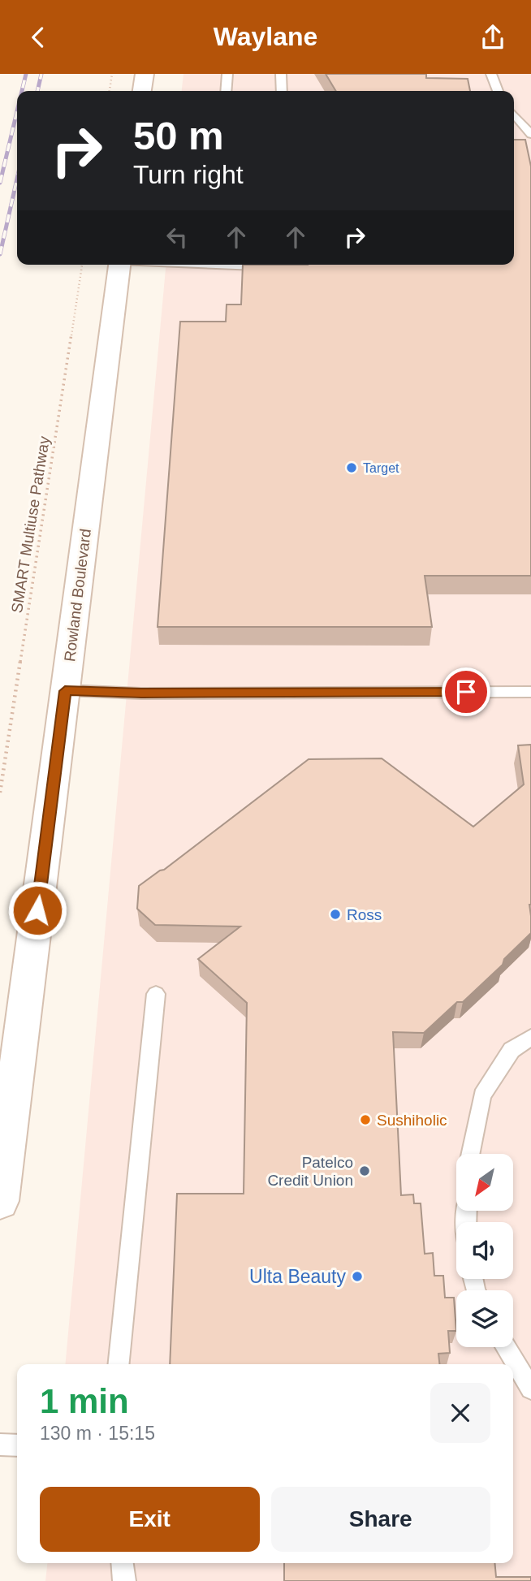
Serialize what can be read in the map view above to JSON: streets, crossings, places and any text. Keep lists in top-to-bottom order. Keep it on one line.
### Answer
{"streets":{"street":["Rowland Boulevard"],"path":["SMART Multiuse Pathway"]},"places":["Target","Ross","Sushiholic","Patelco Credit Union","Ulta Beauty"],"north":"bottom left","page":{"header":"Waylane","turn":["50 m","Turn right"],"heading":["1 min","130 m · 15:15"],"buttons":["Exit","Share"]}}
